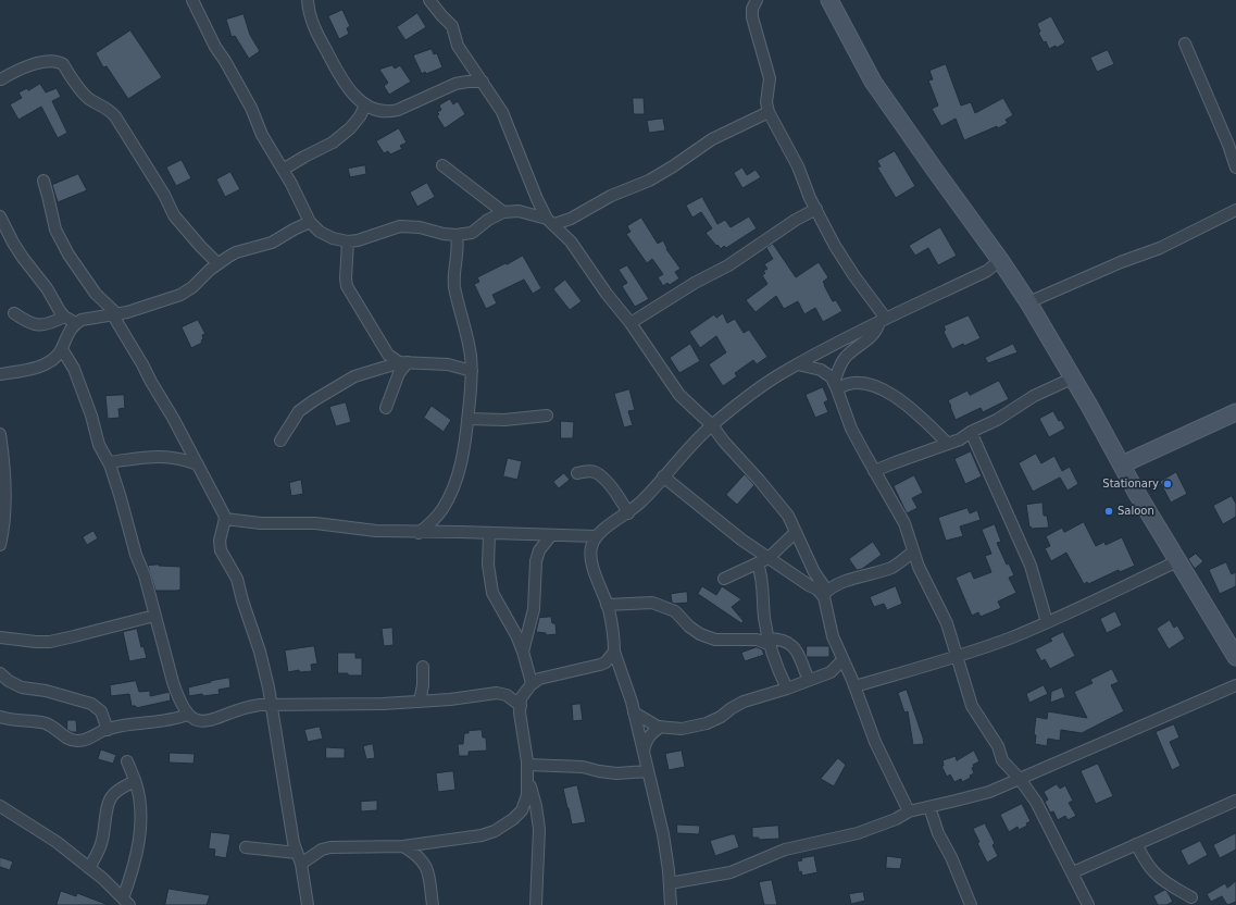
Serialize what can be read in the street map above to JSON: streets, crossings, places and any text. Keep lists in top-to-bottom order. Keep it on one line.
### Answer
{"places":["Stationary","Saloon"]}
